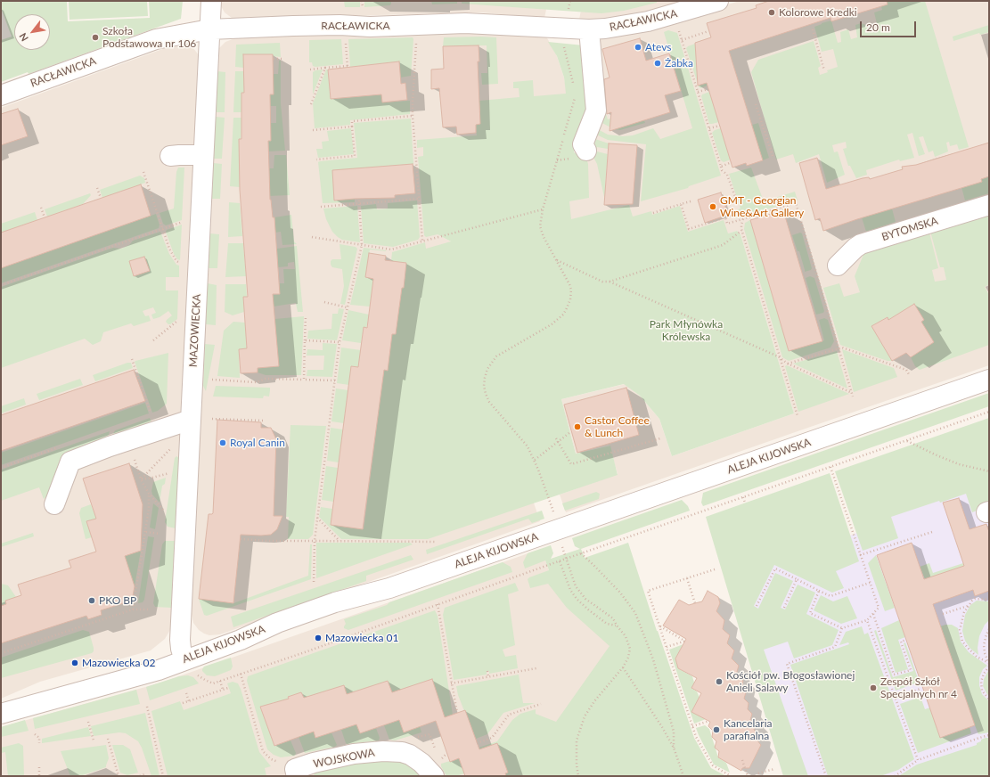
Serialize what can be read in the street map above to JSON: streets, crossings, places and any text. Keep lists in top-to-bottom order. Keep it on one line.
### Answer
{"streets":{"street":["RACŁAWICKA","BYTOMSKA","MAZOWIECKA","ALEJA KIJOWSKA","WOJSKOWA"]},"crossings":[["RACŁAWICKA","MAZOWIECKA"],["MAZOWIECKA","ALEJA KIJOWSKA"]],"parks":["Park Młynówka Królewska"],"places":["Kolorowe Kredki","Szkoła Podstawowa nr 106","Atevs","Żabka","GMT - Georgian Wine&Art Gallery","Castor Coffee & Lunch","Royal Canin","PKO BP","Mazowiecka 01","Mazowiecka 02","Kościół pw. Błogosławionej Anieli Salawy","Zespół Szkół Specjalnych nr 4","Kancelaria parafialna"],"scale_bar":"20 m","north":"bottom left"}
